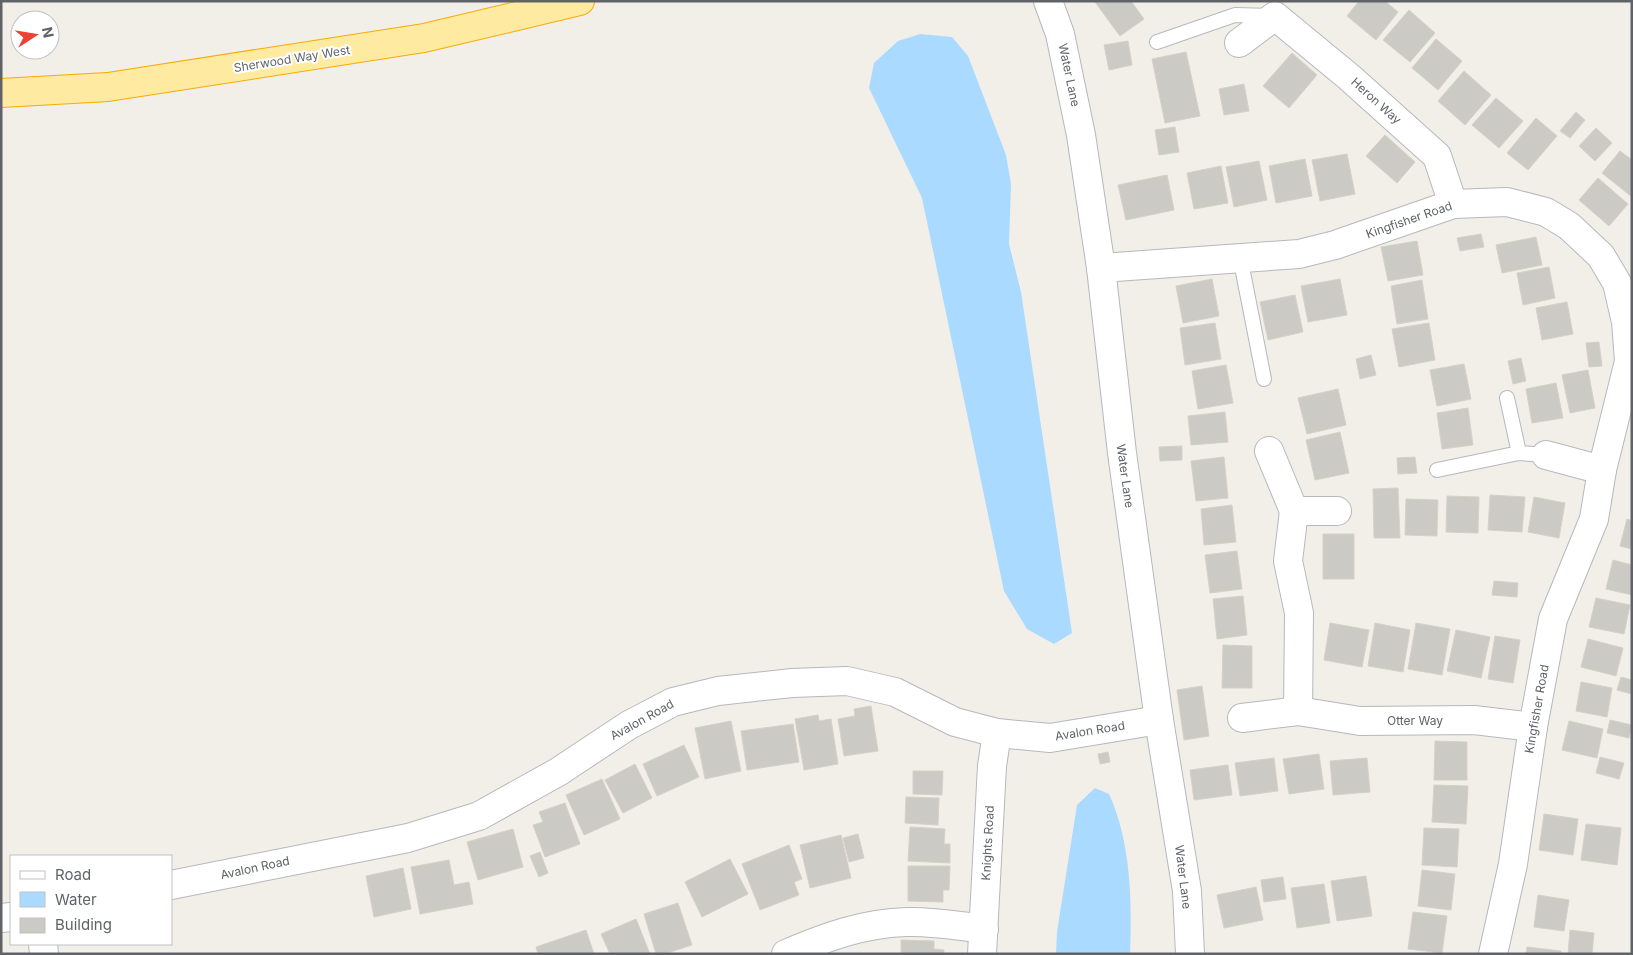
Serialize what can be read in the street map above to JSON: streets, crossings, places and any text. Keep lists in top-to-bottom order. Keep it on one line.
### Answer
{"streets":{"highway":["Sherwood Way West"],"street":["Water Lane","Heron Way","Kingfisher Road","Avalon Road","Otter Way","Knights Road"]},"crossings":[["Water Lane","Kingfisher Road"],["Water Lane","Avalon Road"],["Heron Way","Kingfisher Road"],["Kingfisher Road","Otter Way"],["Avalon Road","Knights Road"]],"legend":["Road","Water","Building"],"north":"right"}
